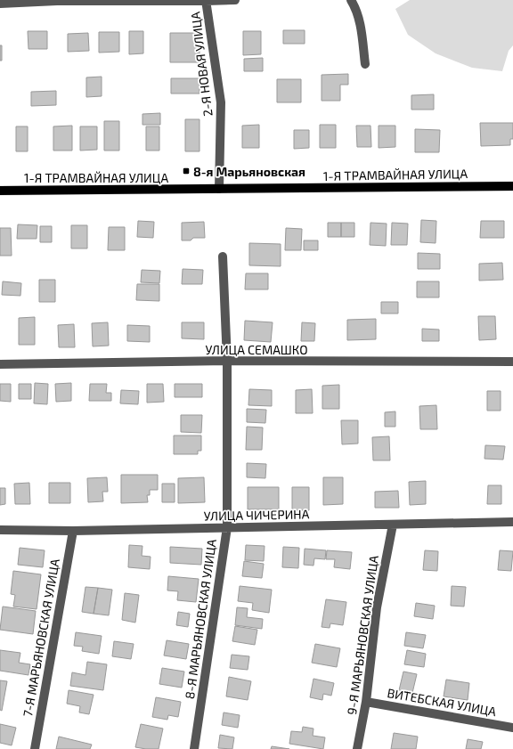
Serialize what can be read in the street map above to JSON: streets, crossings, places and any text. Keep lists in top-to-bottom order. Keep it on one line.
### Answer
{"streets":{"main road":["1-Я ТРАМВАЙНАЯ УЛИЦА"],"street":["2-Я НОВАЯ УЛИЦА","УЛИЦА СЕМАШКО","УЛИЦА ЧИЧЕРИНА","8-Я МАРЬЯНОВСКАЯ УЛИЦА","9-Я МАРЬЯНОВСКАЯ УЛИЦА","7-Я МАРЬЯНОВСКАЯ УЛИЦА","ВИТЕБСКАЯ УЛИЦА"]},"crossings":[["2-Я НОВАЯ УЛИЦА","1-Я ТРАМВАЙНАЯ УЛИЦА"],["УЛИЦА СЕМАШКО","8-Я МАРЬЯНОВСКАЯ УЛИЦА"],["УЛИЦА ЧИЧЕРИНА","8-Я МАРЬЯНОВСКАЯ УЛИЦА"],["УЛИЦА ЧИЧЕРИНА","9-Я МАРЬЯНОВСКАЯ УЛИЦА"],["УЛИЦА ЧИЧЕРИНА","7-Я МАРЬЯНОВСКАЯ УЛИЦА"],["9-Я МАРЬЯНОВСКАЯ УЛИЦА","ВИТЕБСКАЯ УЛИЦА"]],"places":{"transit":["8-я Марьяновская"]}}
